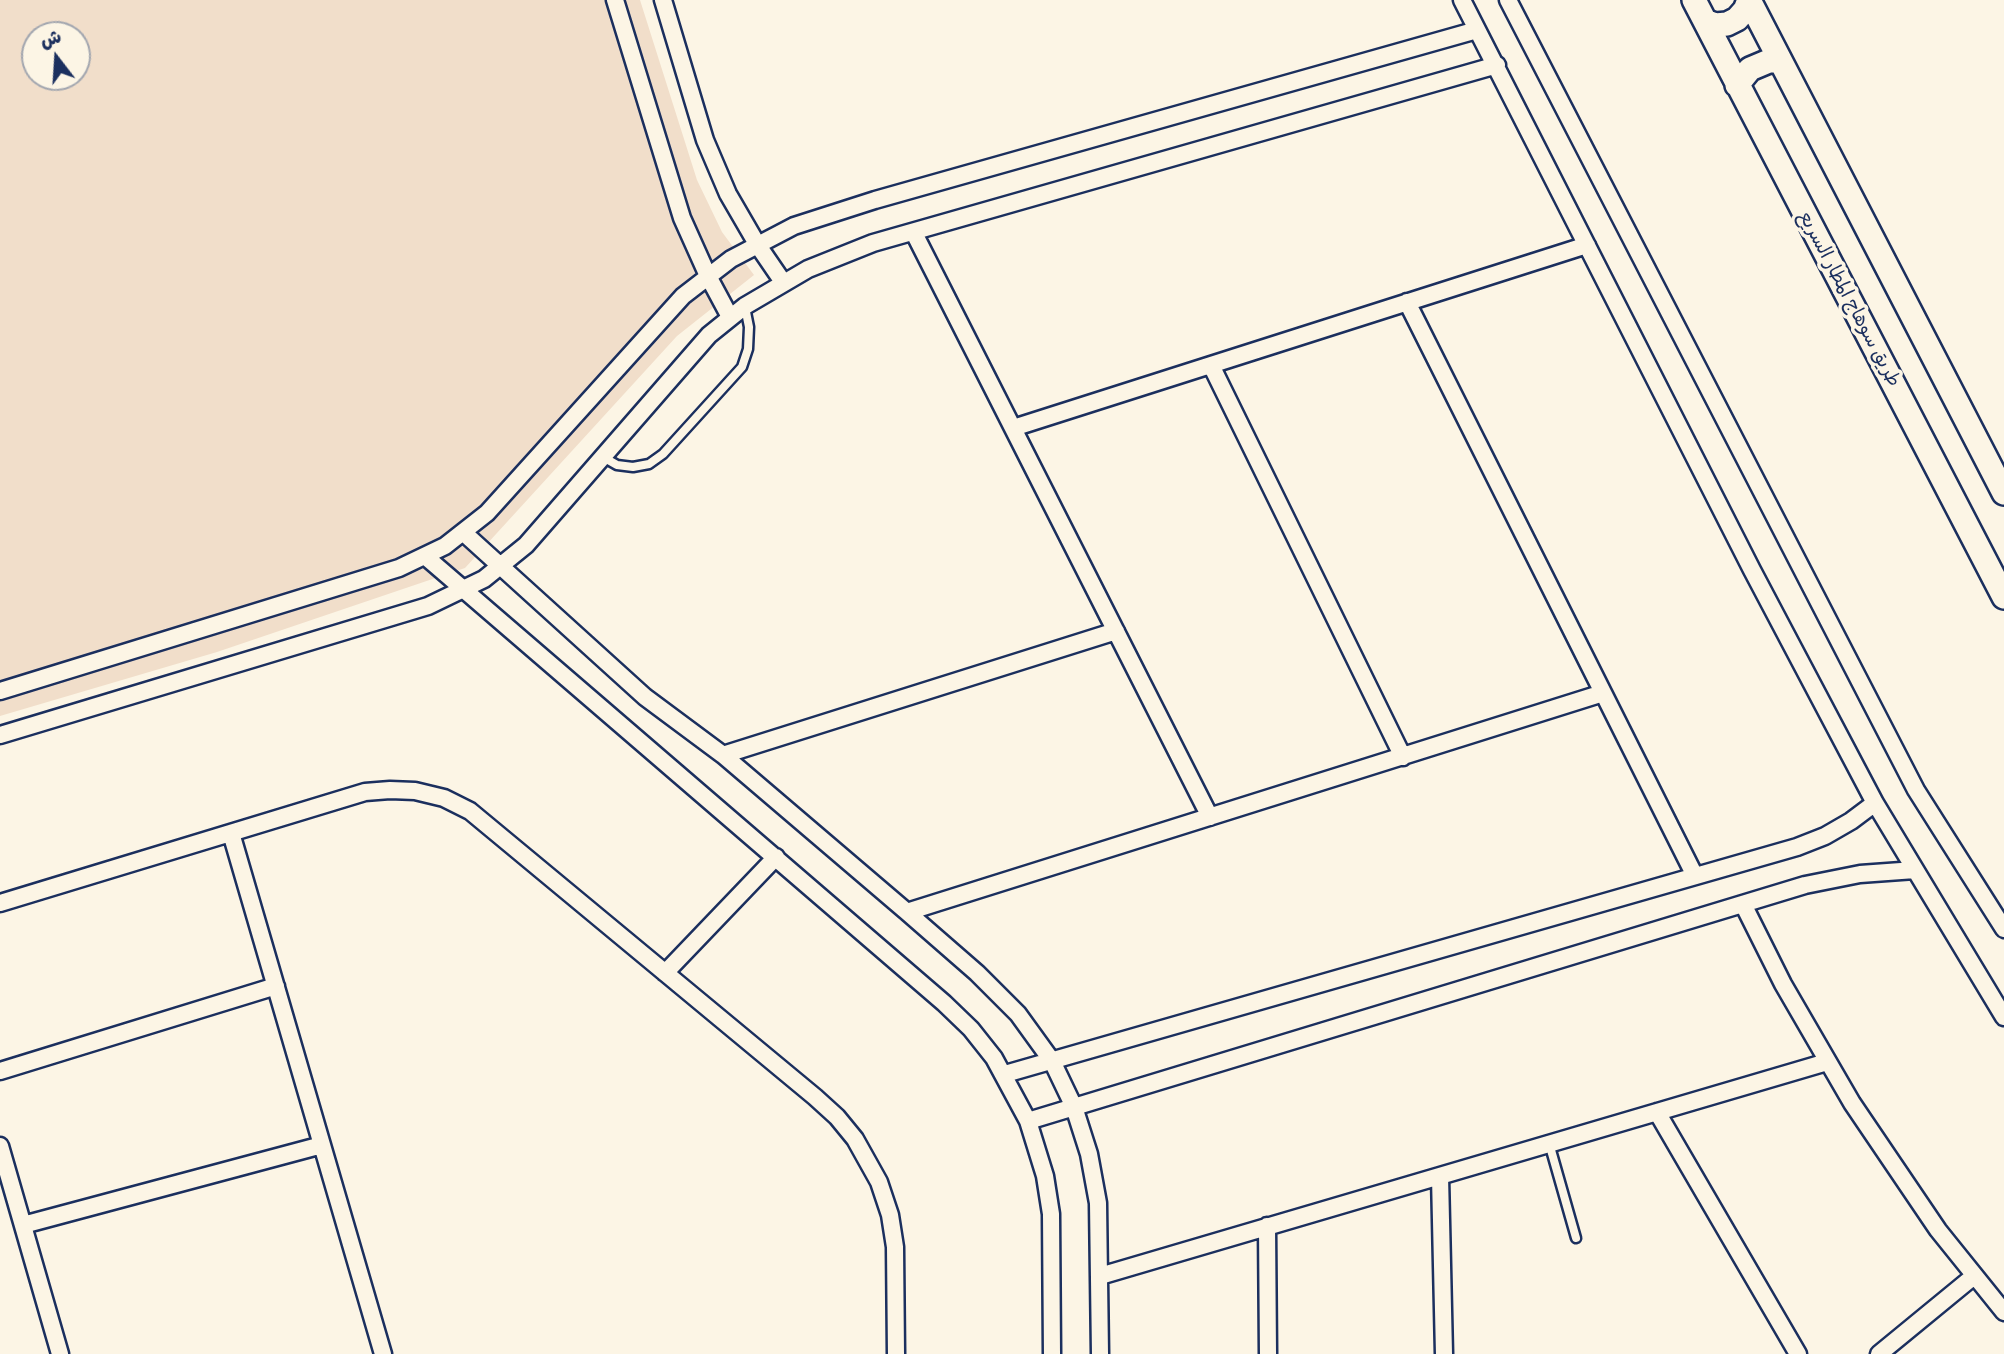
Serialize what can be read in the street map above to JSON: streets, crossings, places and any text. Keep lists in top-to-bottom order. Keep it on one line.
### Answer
{"streets":{"street":["طريق سوهاج المطار السريع"]},"north":"top"}
